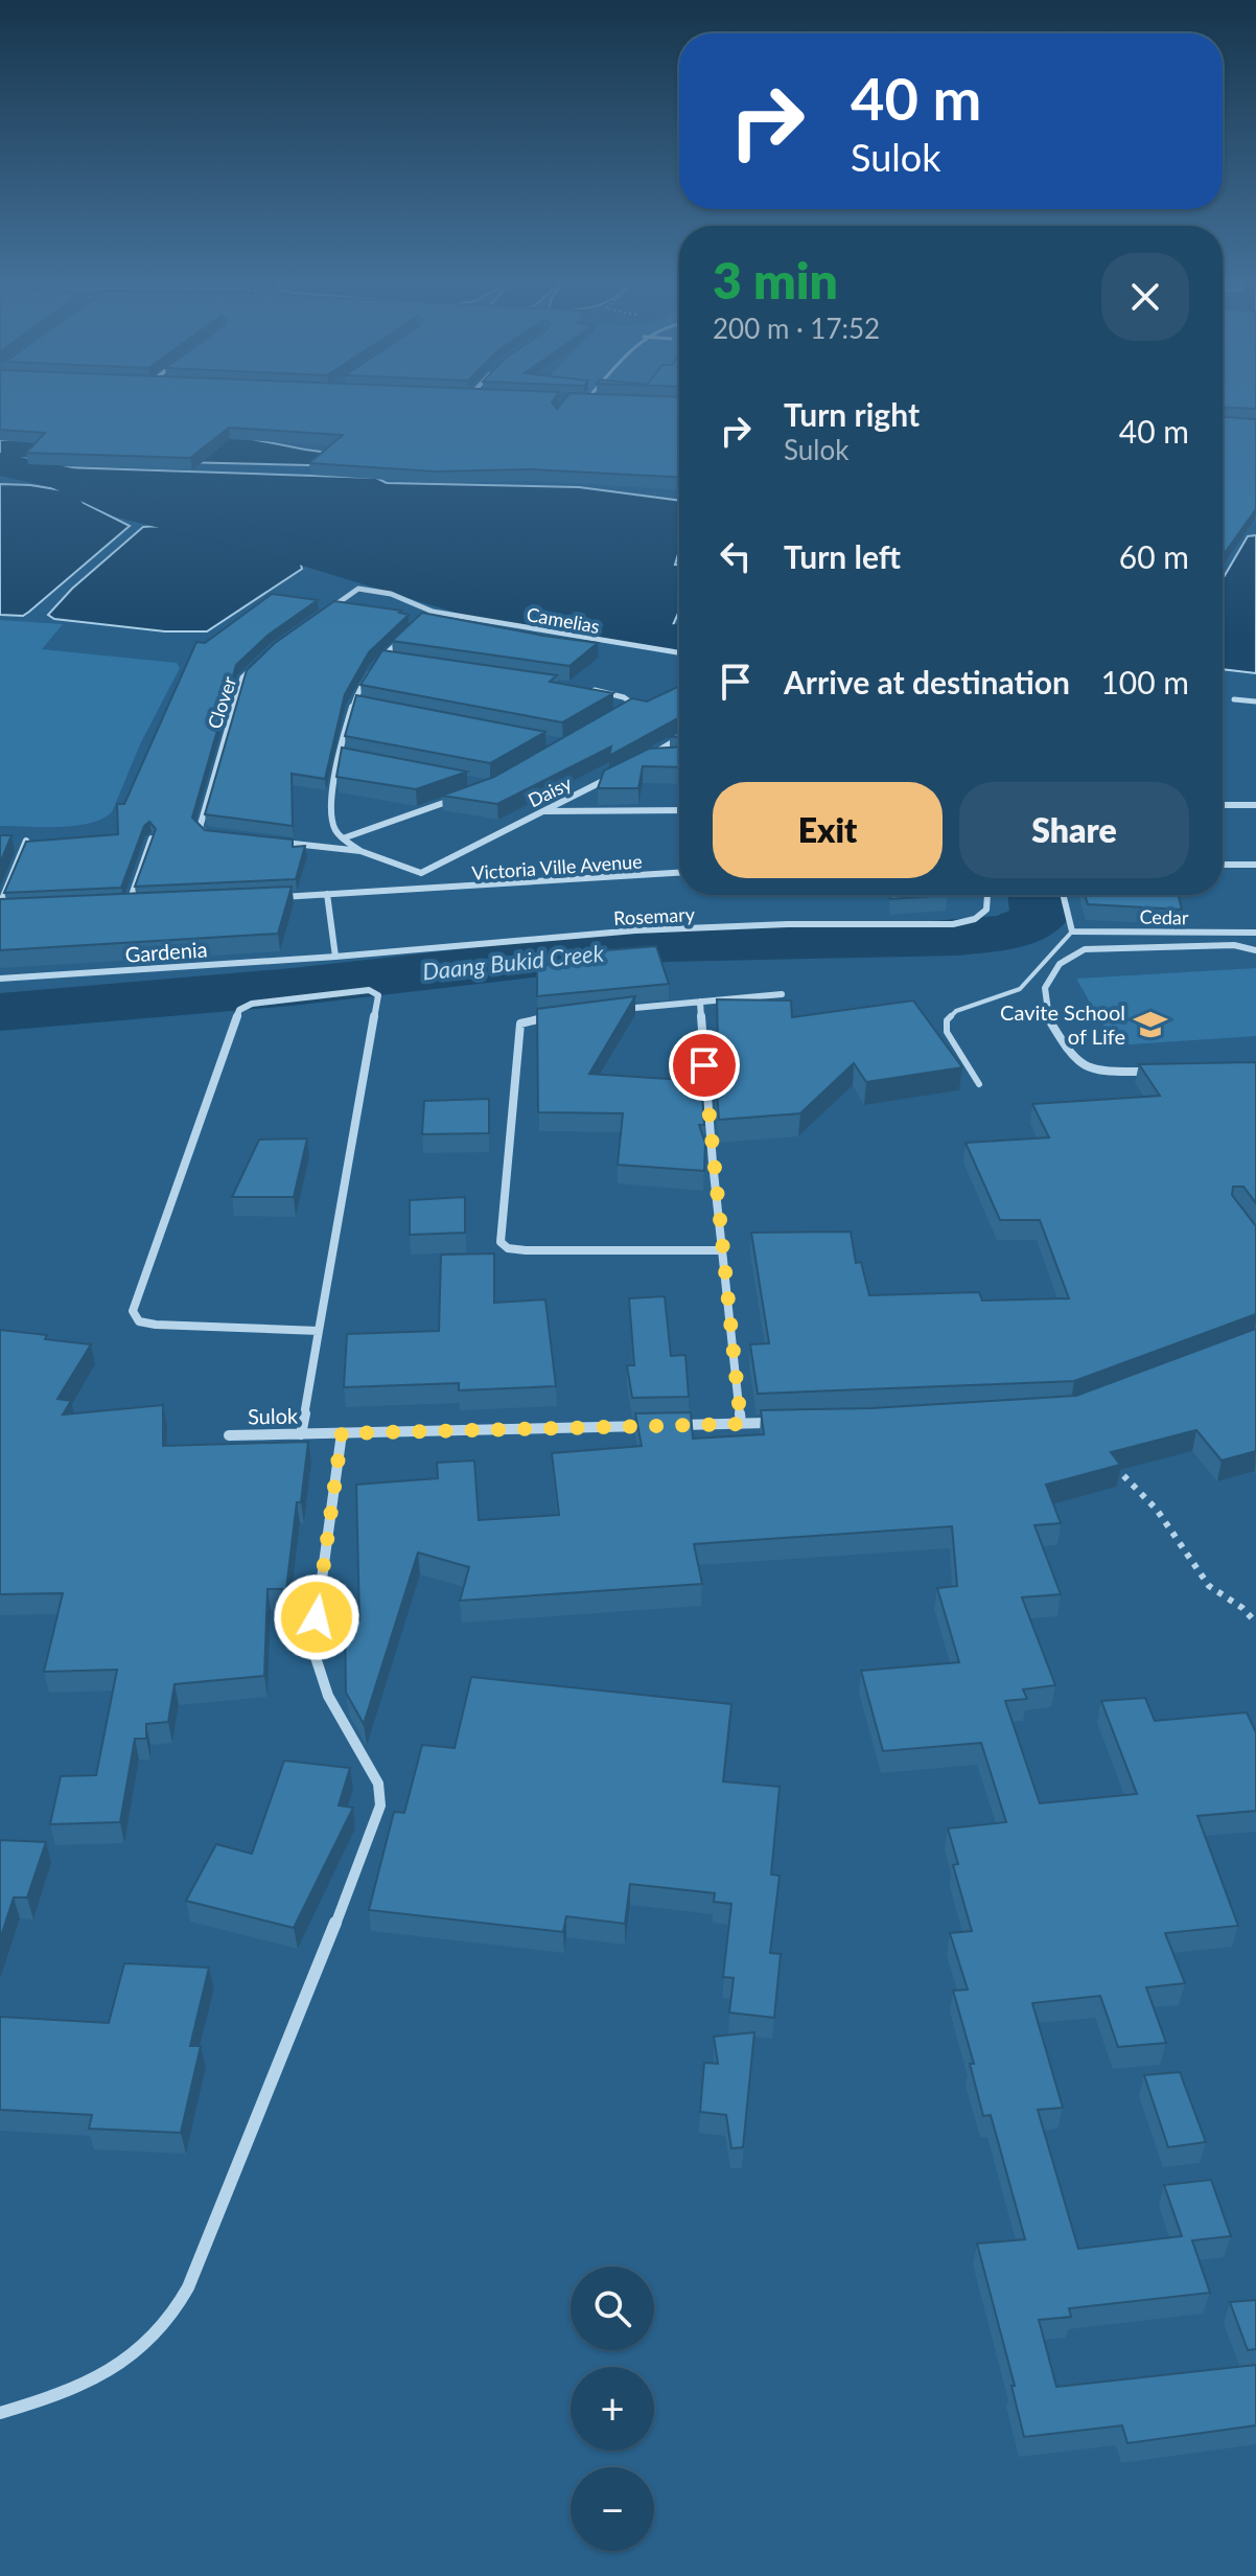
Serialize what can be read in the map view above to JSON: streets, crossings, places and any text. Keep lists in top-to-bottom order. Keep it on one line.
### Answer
{"streets":{"street":["Camelias","Clover","Daisy","Victoria Ville Avenue","Rosemary","Cedar","Gardenia","Sulok"]},"crossings":[["Camelias","Clover"],["Rosemary","Gardenia"]],"water":["Daang Bukid Creek"],"places":{"school or university":["Cavite School of Life"]},"page":{"turn":["40 m","Sulok"],"heading":["3 min","200 m · 17:52"],"list":[{"name":"Turn right","note":"Sulok","value":"40 m"},{"name":"Turn left","value":"60 m"},{"name":"Arrive at destination","value":"100 m"}],"buttons":["Exit","Share"],"map_buttons":["+","−"]}}
